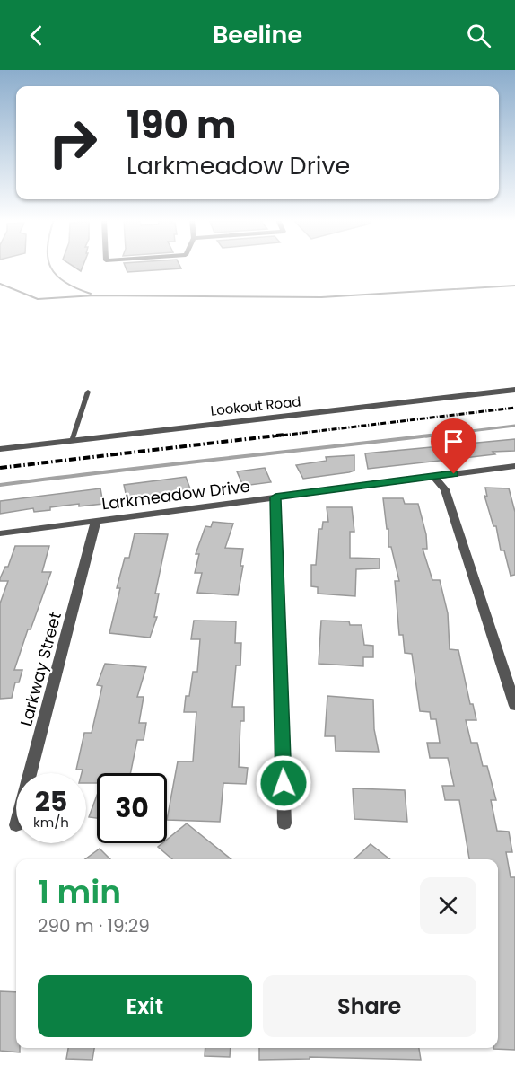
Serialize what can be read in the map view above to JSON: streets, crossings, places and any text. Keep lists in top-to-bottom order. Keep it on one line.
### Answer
{"streets":{"street":["Lookout Road","Larkmeadow Drive","Larkway Street"]},"crossings":[["Larkmeadow Drive","Larkway Street"]],"page":{"header":"Beeline","turn":["190 m","Larkmeadow Drive"],"speed":"25 km/h","limit":"30","heading":["1 min","290 m · 19:29"],"buttons":["Exit","Share"]}}
